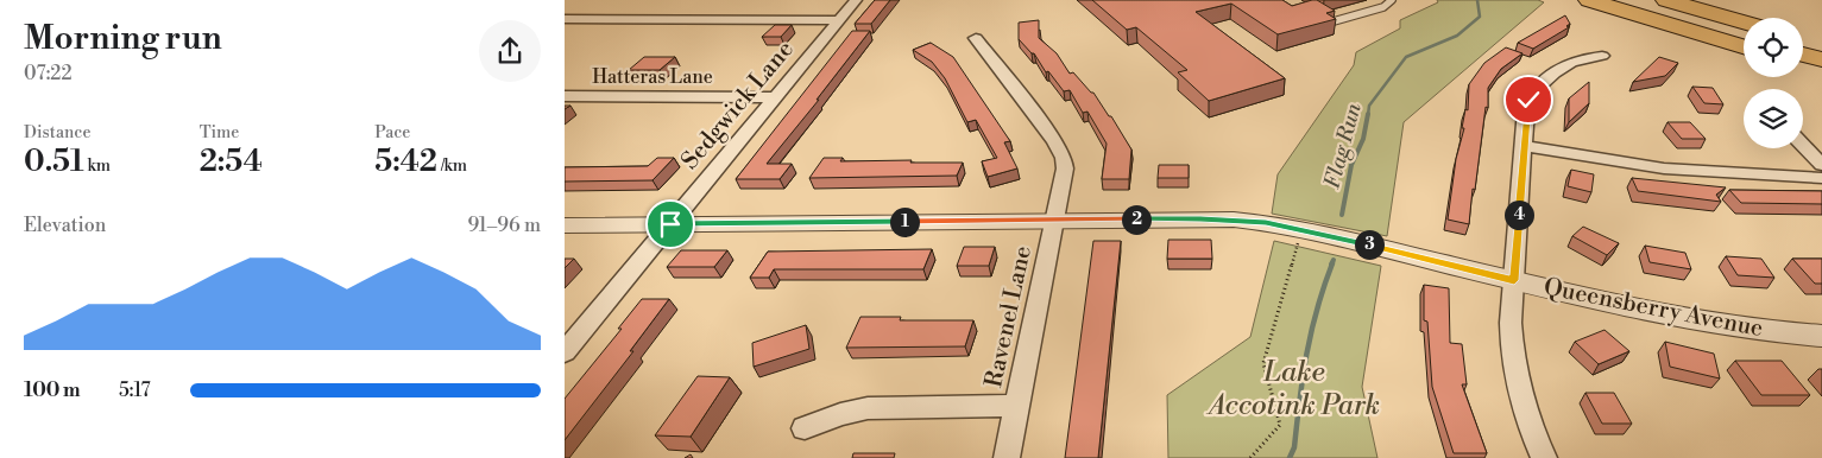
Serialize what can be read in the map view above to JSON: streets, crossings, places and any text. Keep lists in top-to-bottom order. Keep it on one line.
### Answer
{"streets":{"street":["Hatteras Lane","Sedgwick Lane","Queensberry Avenue","Ravenel Lane"]},"crossings":[["Hatteras Lane","Sedgwick Lane"],["Sedgwick Lane","Queensberry Avenue"],["Queensberry Avenue","Ravenel Lane"]],"water":["Flag Run"],"parks":["Lake Accotink Park"],"page":{"heading":["Morning run","07:22"],"stats":[["Distance","0.51 km"],["Time","2:54"],["Pace","5:42 /km"]],"pins":["4","2","1","3"],"chart":["Elevation","91–96 m"],"list":[{"name":"100 m","note":"5:17"}]}}
